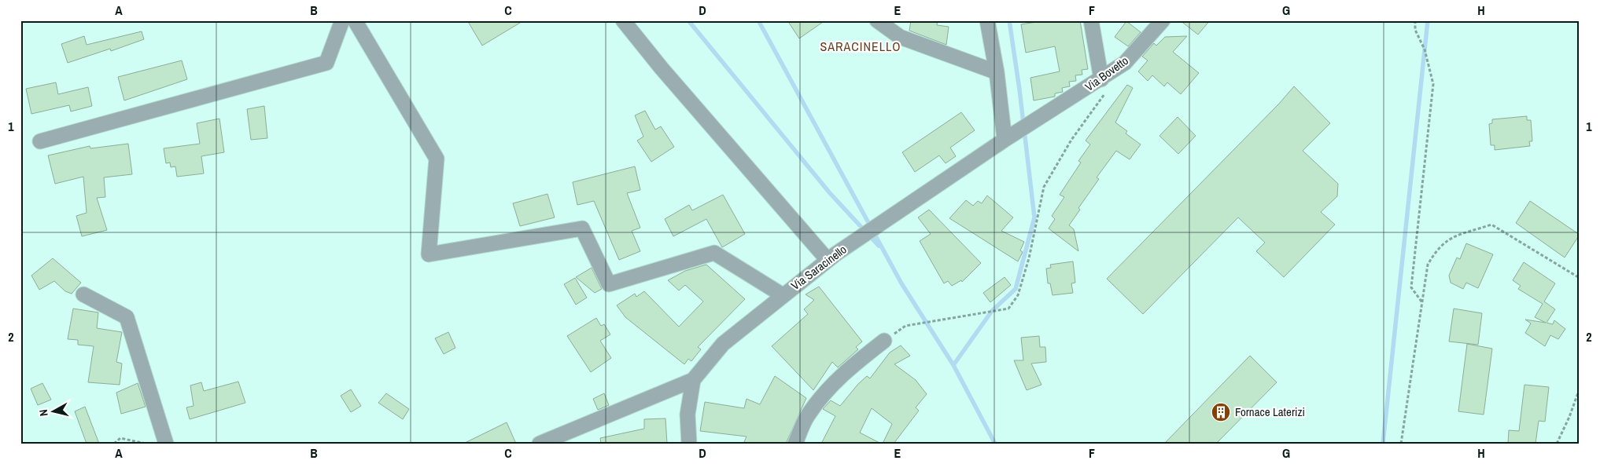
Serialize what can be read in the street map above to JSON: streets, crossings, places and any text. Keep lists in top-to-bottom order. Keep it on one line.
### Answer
{"streets":{"street":["Via Bovetto","Via Saracinello"]},"crossings":[["Via Bovetto","Via Saracinello"]],"districts":["SARACINELLO"],"places":{"building":["Fornace Laterizi"]},"north":"left","grid":{"columns":["A","B","C","D","E","F","G","H"],"rows":["1","2"]}}
